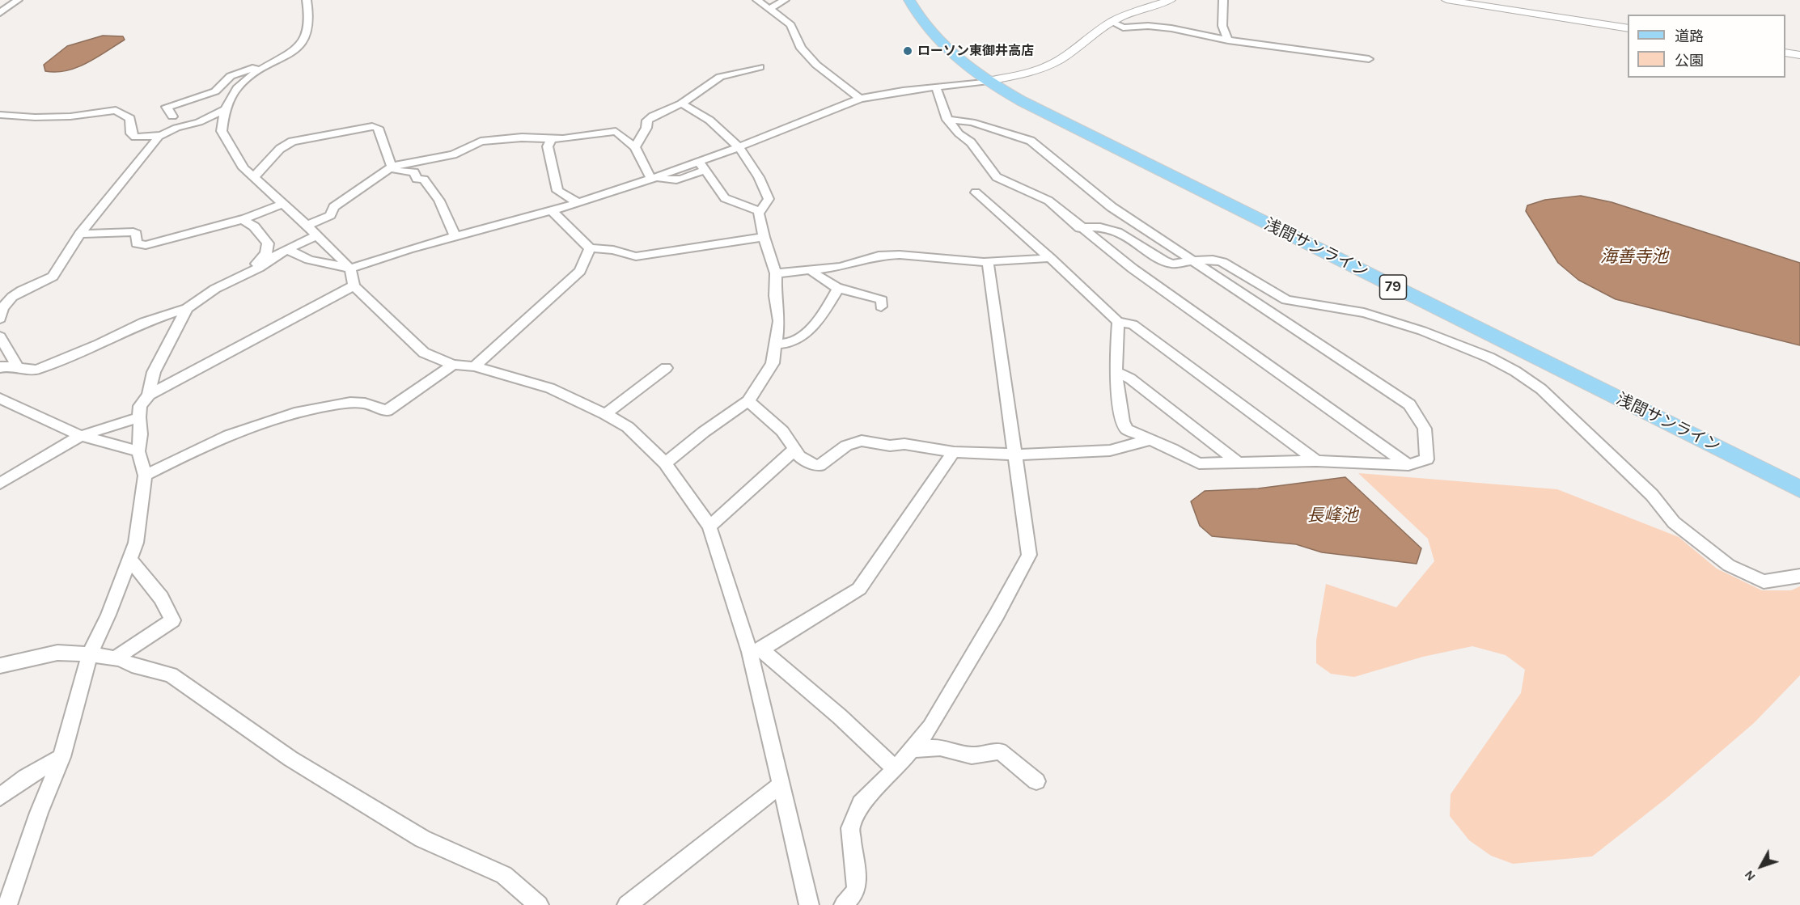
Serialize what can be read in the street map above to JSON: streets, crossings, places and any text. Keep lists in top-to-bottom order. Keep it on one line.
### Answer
{"streets":{"main road":["浅間サンライン","79"]},"water":["海善寺池","長峰池"],"places":["ローソン東御井高店"],"legend":["道路","公園"],"north":"bottom left"}
